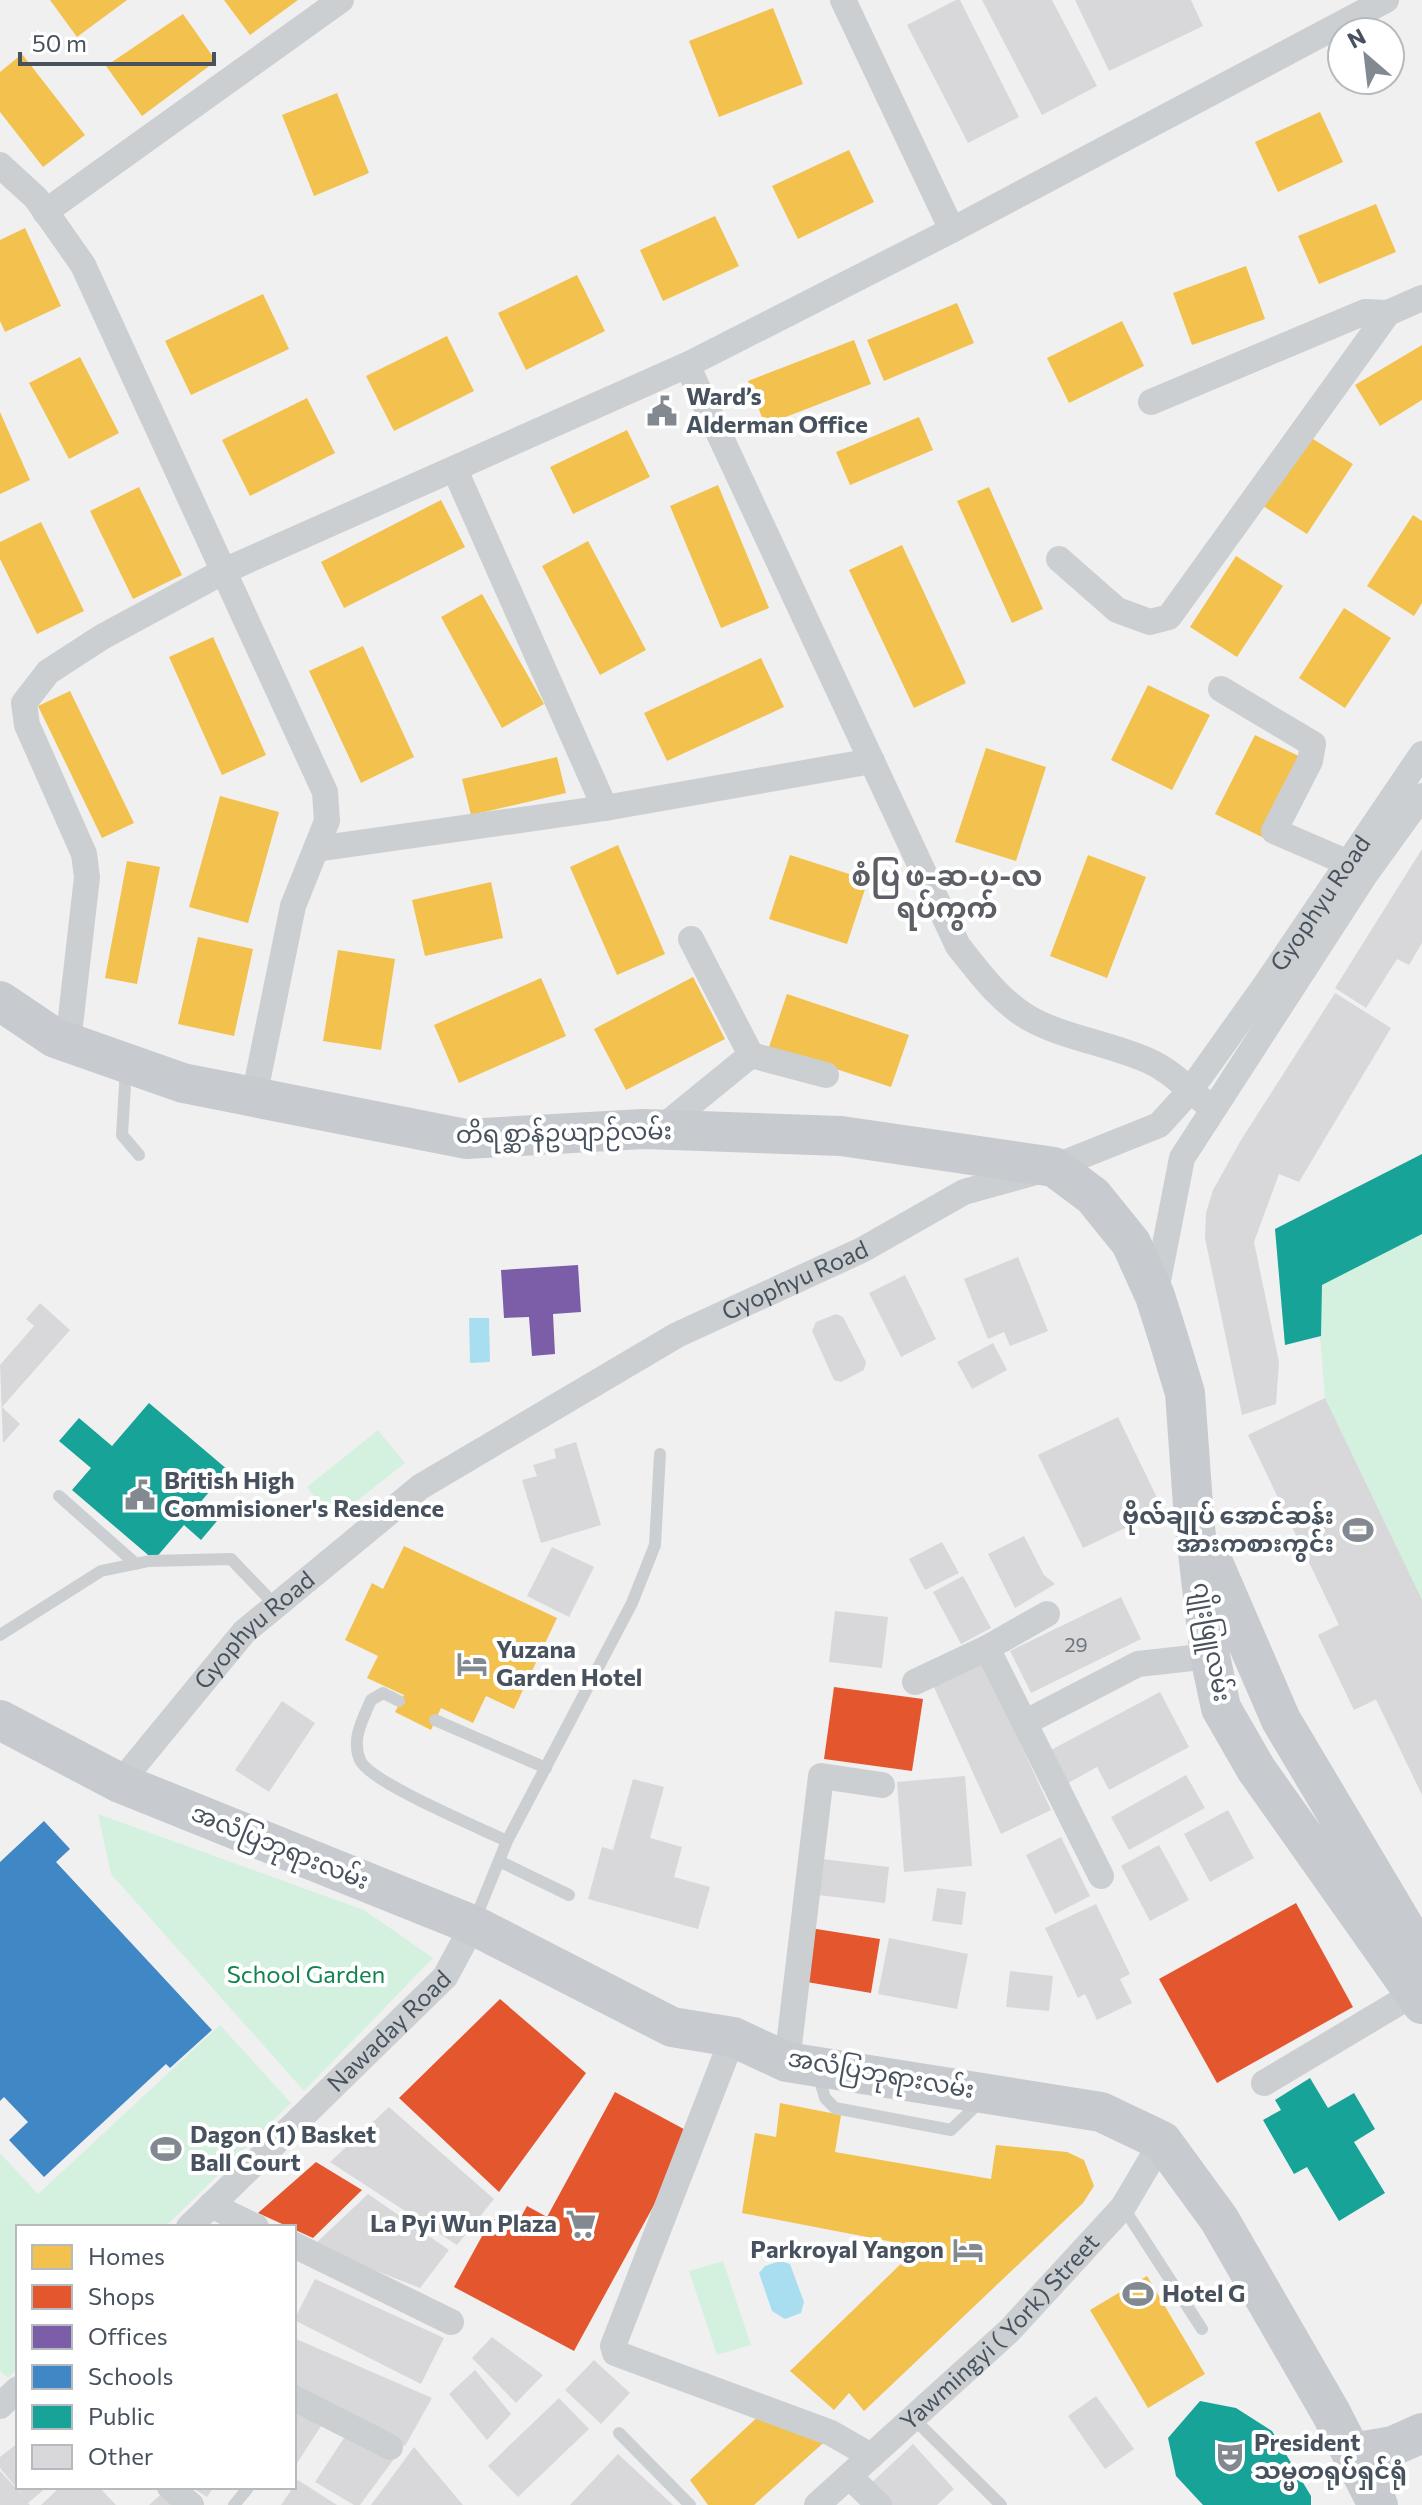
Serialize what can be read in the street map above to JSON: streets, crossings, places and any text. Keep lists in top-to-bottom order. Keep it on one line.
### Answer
{"streets":{"main road":["တိရစ္ဆာန်ဥယျာဉ်လမ်း","ဂျိုးဖြူလမ်း","အလံပြဘုရားလမ်း"],"street":["Gyophyu Road","Nawaday Road","Yawmingyi ( York) Street"]},"crossings":[["Gyophyu Road","တိရစ္ဆာန်ဥယျာဉ်လမ်း"],["Gyophyu Road","ဂျိုးဖြူလမ်း"],["Gyophyu Road","အလံပြဘုရားလမ်း"],["တိရစ္ဆာန်ဥယျာဉ်လမ်း","ဂျိုးဖြူလမ်း"],["အလံပြဘုရားလမ်း","Nawaday Road"],["အလံပြဘုရားလမ်း","Yawmingyi ( York) Street"]],"districts":["စံပြ ဖ-ဆ-ပ-လ ရပ်ကွက်"],"parks":["School Garden"],"places":{"public building":["Ward’s Alderman Office","British High Commisioner's Residence"],"sports":["ဗိုလ်ချုပ် အောင်ဆန်း အားကစားကွင်း","Dagon (1) Basket Ball Court","Hotel G"],"hotel":["Yuzana Garden Hotel","Parkroyal Yangon"],"supermarket":["La Pyi Wun Plaza"],"theatre":["President သမ္မတရုပ်ရှင်ရုံ"]},"house_numbers":["29"],"legend":["Homes","Shops","Offices","Schools","Public","Other"],"scale_bar":"50 m","north":"top left"}
